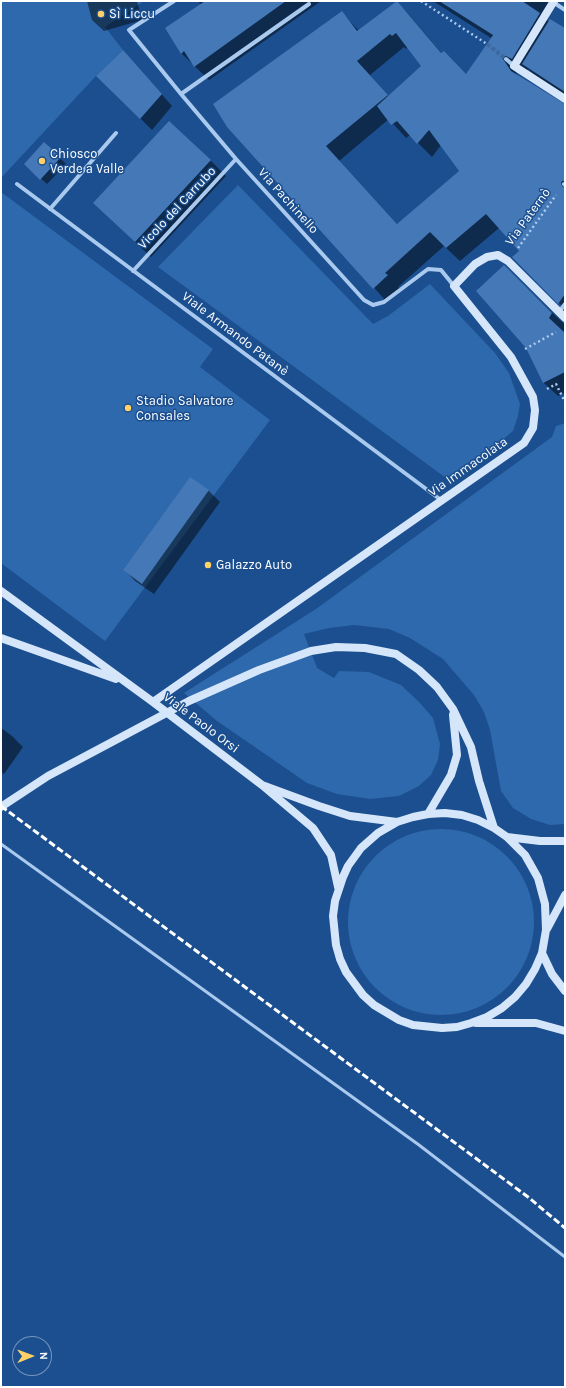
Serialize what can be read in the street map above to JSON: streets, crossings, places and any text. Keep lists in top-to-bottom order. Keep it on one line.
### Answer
{"streets":{"main road":["Via Immacolata","Viale Paolo Orsi"],"street":["Via Pachinello","Vicolo del Carrubo","Viale Armando Patanè"],"path":["Via Paternò"]},"crossings":[["Via Pachinello","Vicolo del Carrubo"],["Via Pachinello","Via Immacolata"],["Vicolo del Carrubo","Viale Armando Patanè"],["Viale Armando Patanè","Via Immacolata"],["Via Immacolata","Viale Paolo Orsi"]],"places":["Sì Liccu","Chiosco Verde a Valle","Stadio Salvatore Consales","Galazzo Auto"],"north":"right"}
